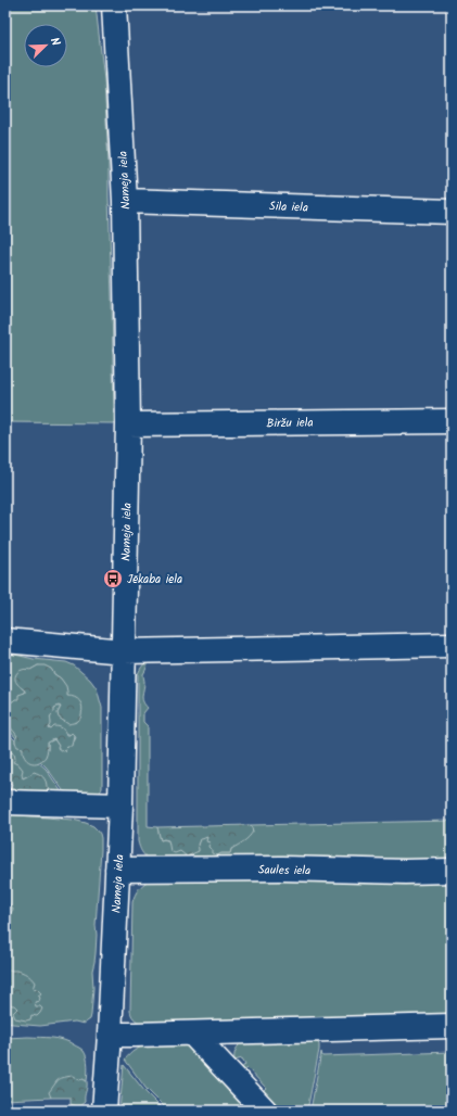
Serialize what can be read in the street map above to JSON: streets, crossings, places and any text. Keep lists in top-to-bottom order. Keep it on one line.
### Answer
{"streets":{"street":["Nameja iela","Sila iela","Biržu iela","Saules iela"]},"crossings":[["Nameja iela","Sila iela"],["Nameja iela","Biržu iela"],["Nameja iela","Saules iela"]],"places":{"bus stop":["Jēkaba iela"]},"north":"top right"}
